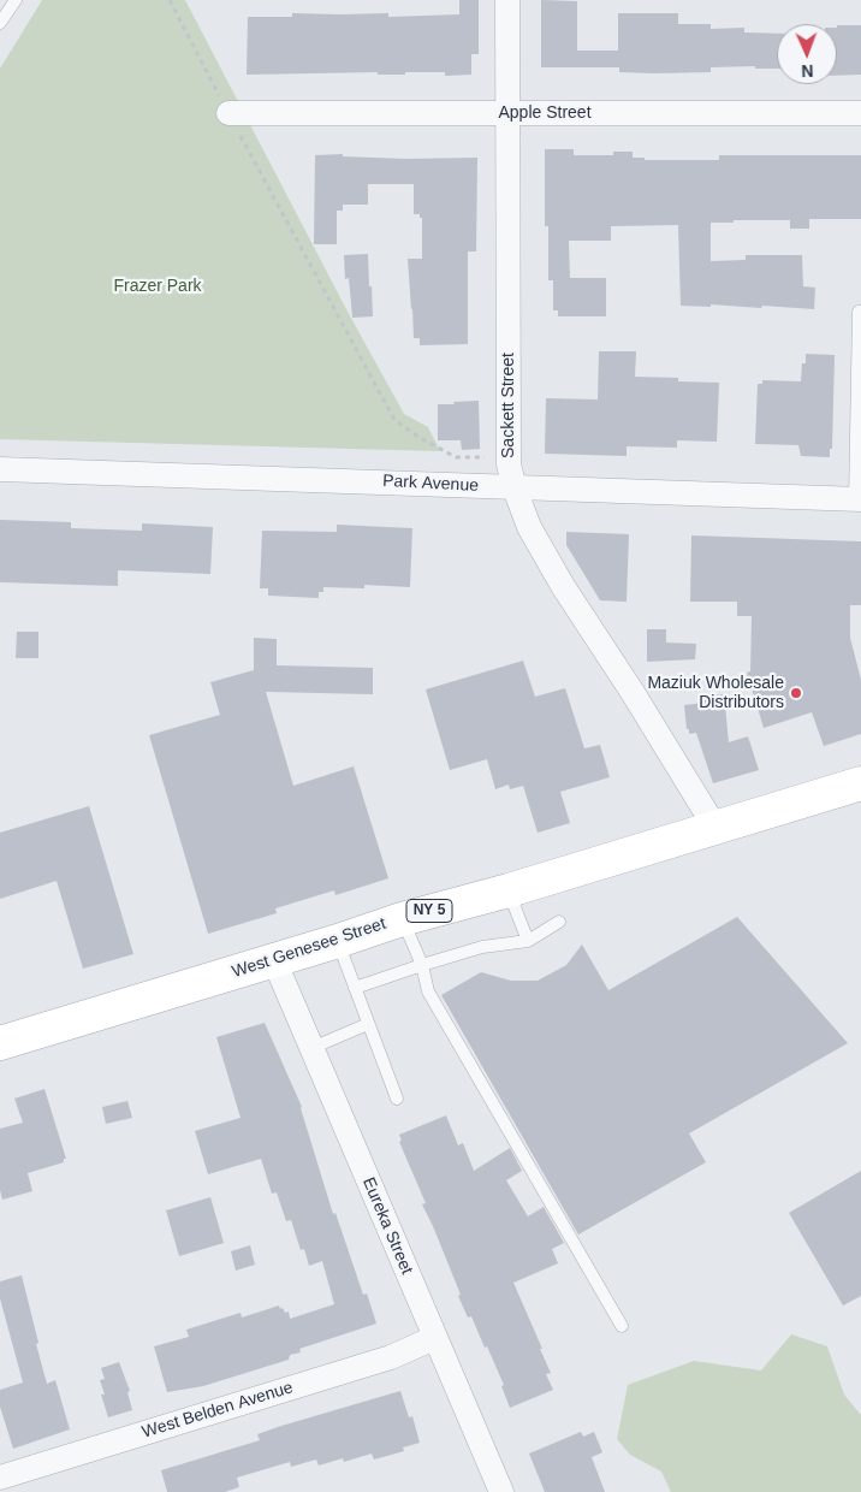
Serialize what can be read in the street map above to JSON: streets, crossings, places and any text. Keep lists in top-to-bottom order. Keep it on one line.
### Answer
{"streets":{"main road":["NY 5","West Genesee Street"],"street":["Apple Street","Sackett Street","Park Avenue","Eureka Street","West Belden Avenue"]},"crossings":[["Apple Street","Sackett Street"],["Sackett Street","Park Avenue"],["Sackett Street","West Genesee Street"],["West Genesee Street","Eureka Street"],["Eureka Street","West Belden Avenue"]],"parks":["Frazer Park"],"places":["Maziuk Wholesale Distributors"],"north":"bottom"}
